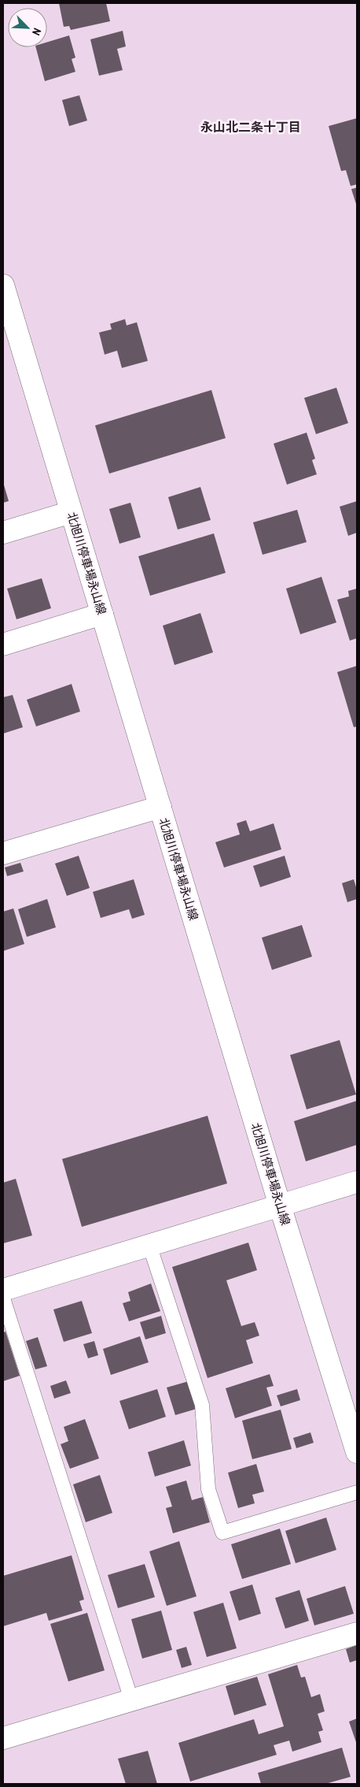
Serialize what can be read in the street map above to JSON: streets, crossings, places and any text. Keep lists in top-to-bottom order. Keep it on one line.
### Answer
{"streets":{"main road":["北旭川停車場永山線"]},"districts":["永山北二条十丁目"],"north":"bottom right"}
